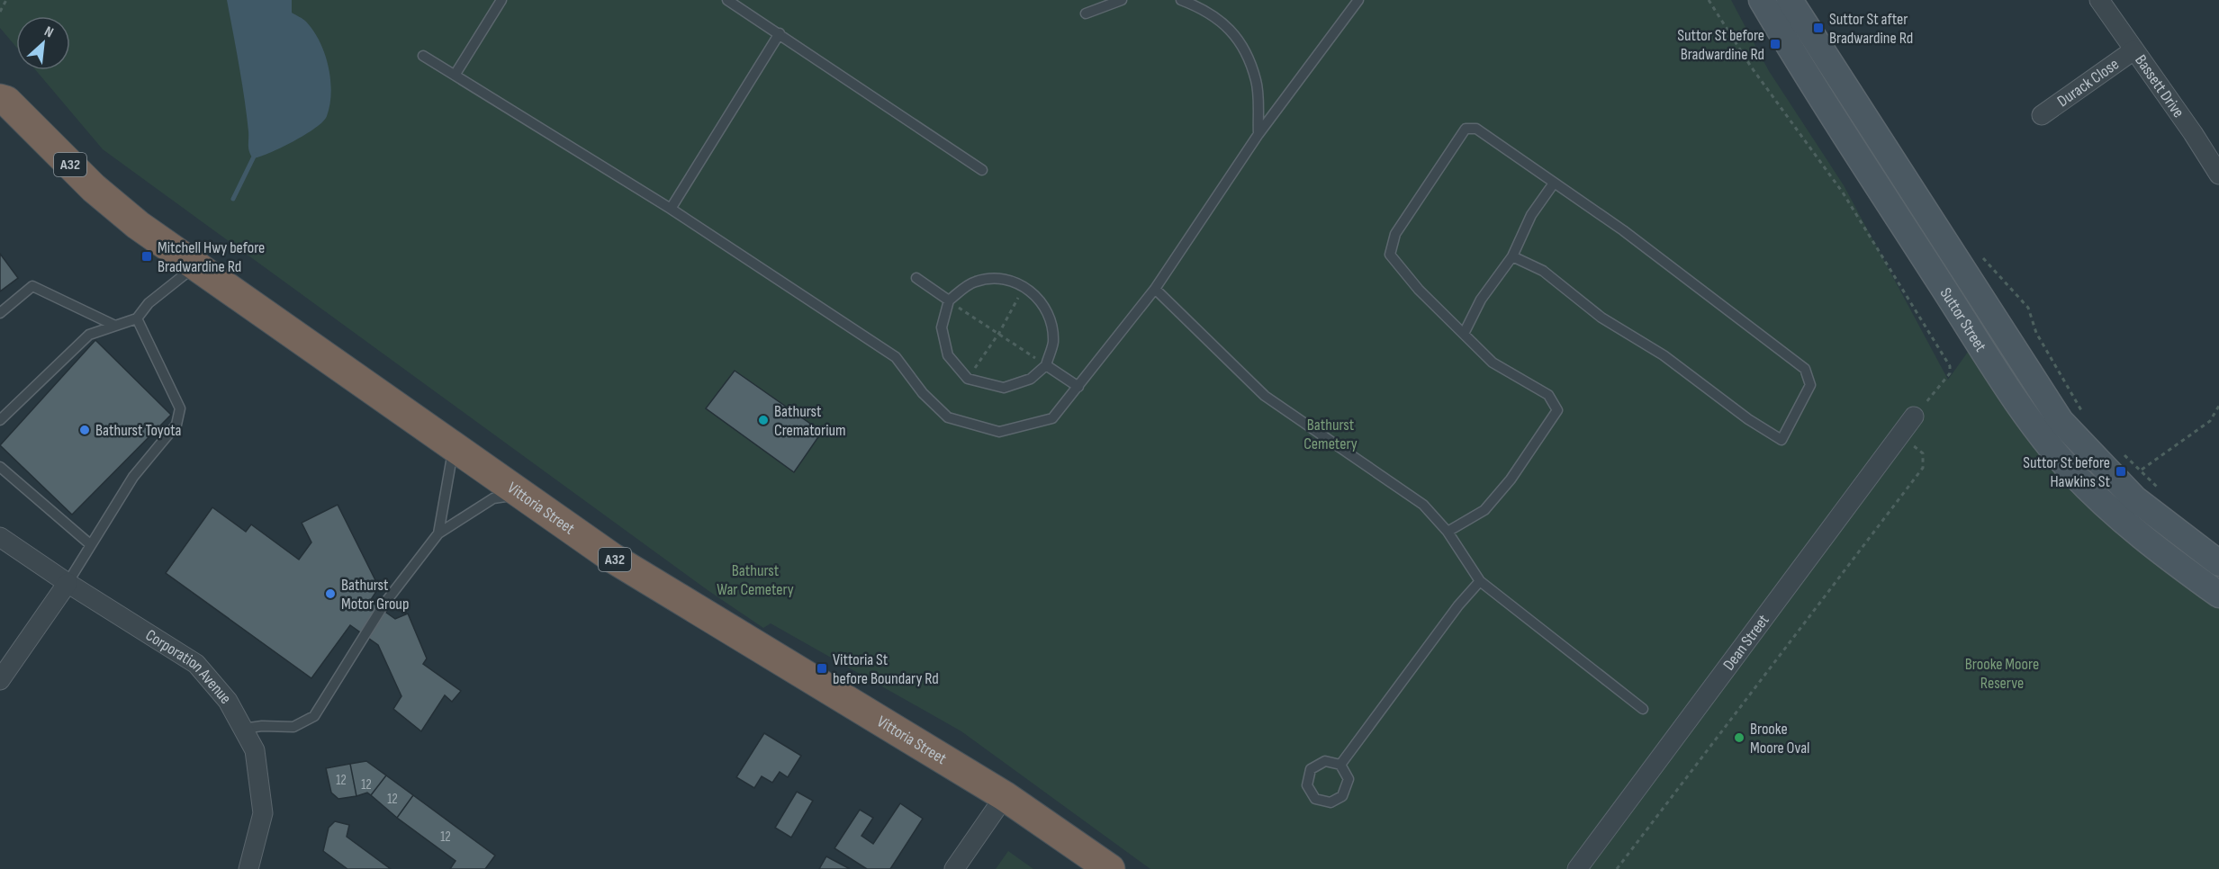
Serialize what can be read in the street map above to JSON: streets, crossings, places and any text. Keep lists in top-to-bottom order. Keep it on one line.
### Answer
{"streets":{"highway":["A32","Vittoria Street"],"main road":["Suttor Street"],"street":["Durack Close","Bassett Drive","Dean Street","Corporation Avenue"]},"crossings":[["Durack Close","Bassett Drive"]],"parks":["Bathurst Cemetery","Bathurst War Cemetery","Brooke Moore Reserve"],"places":{"transit":["Suttor St after Bradwardine Rd","Suttor St before Bradwardine Rd","Mitchell Hwy before Bradwardine Rd","Suttor St before Hawkins St","Vittoria St before Boundary Rd"],"other":["Bathurst Crematorium","Bathurst Toyota","Bathurst Motor Group","Brooke Moore Oval"]},"house_numbers":["12","12","12","12"],"north":"top right"}
